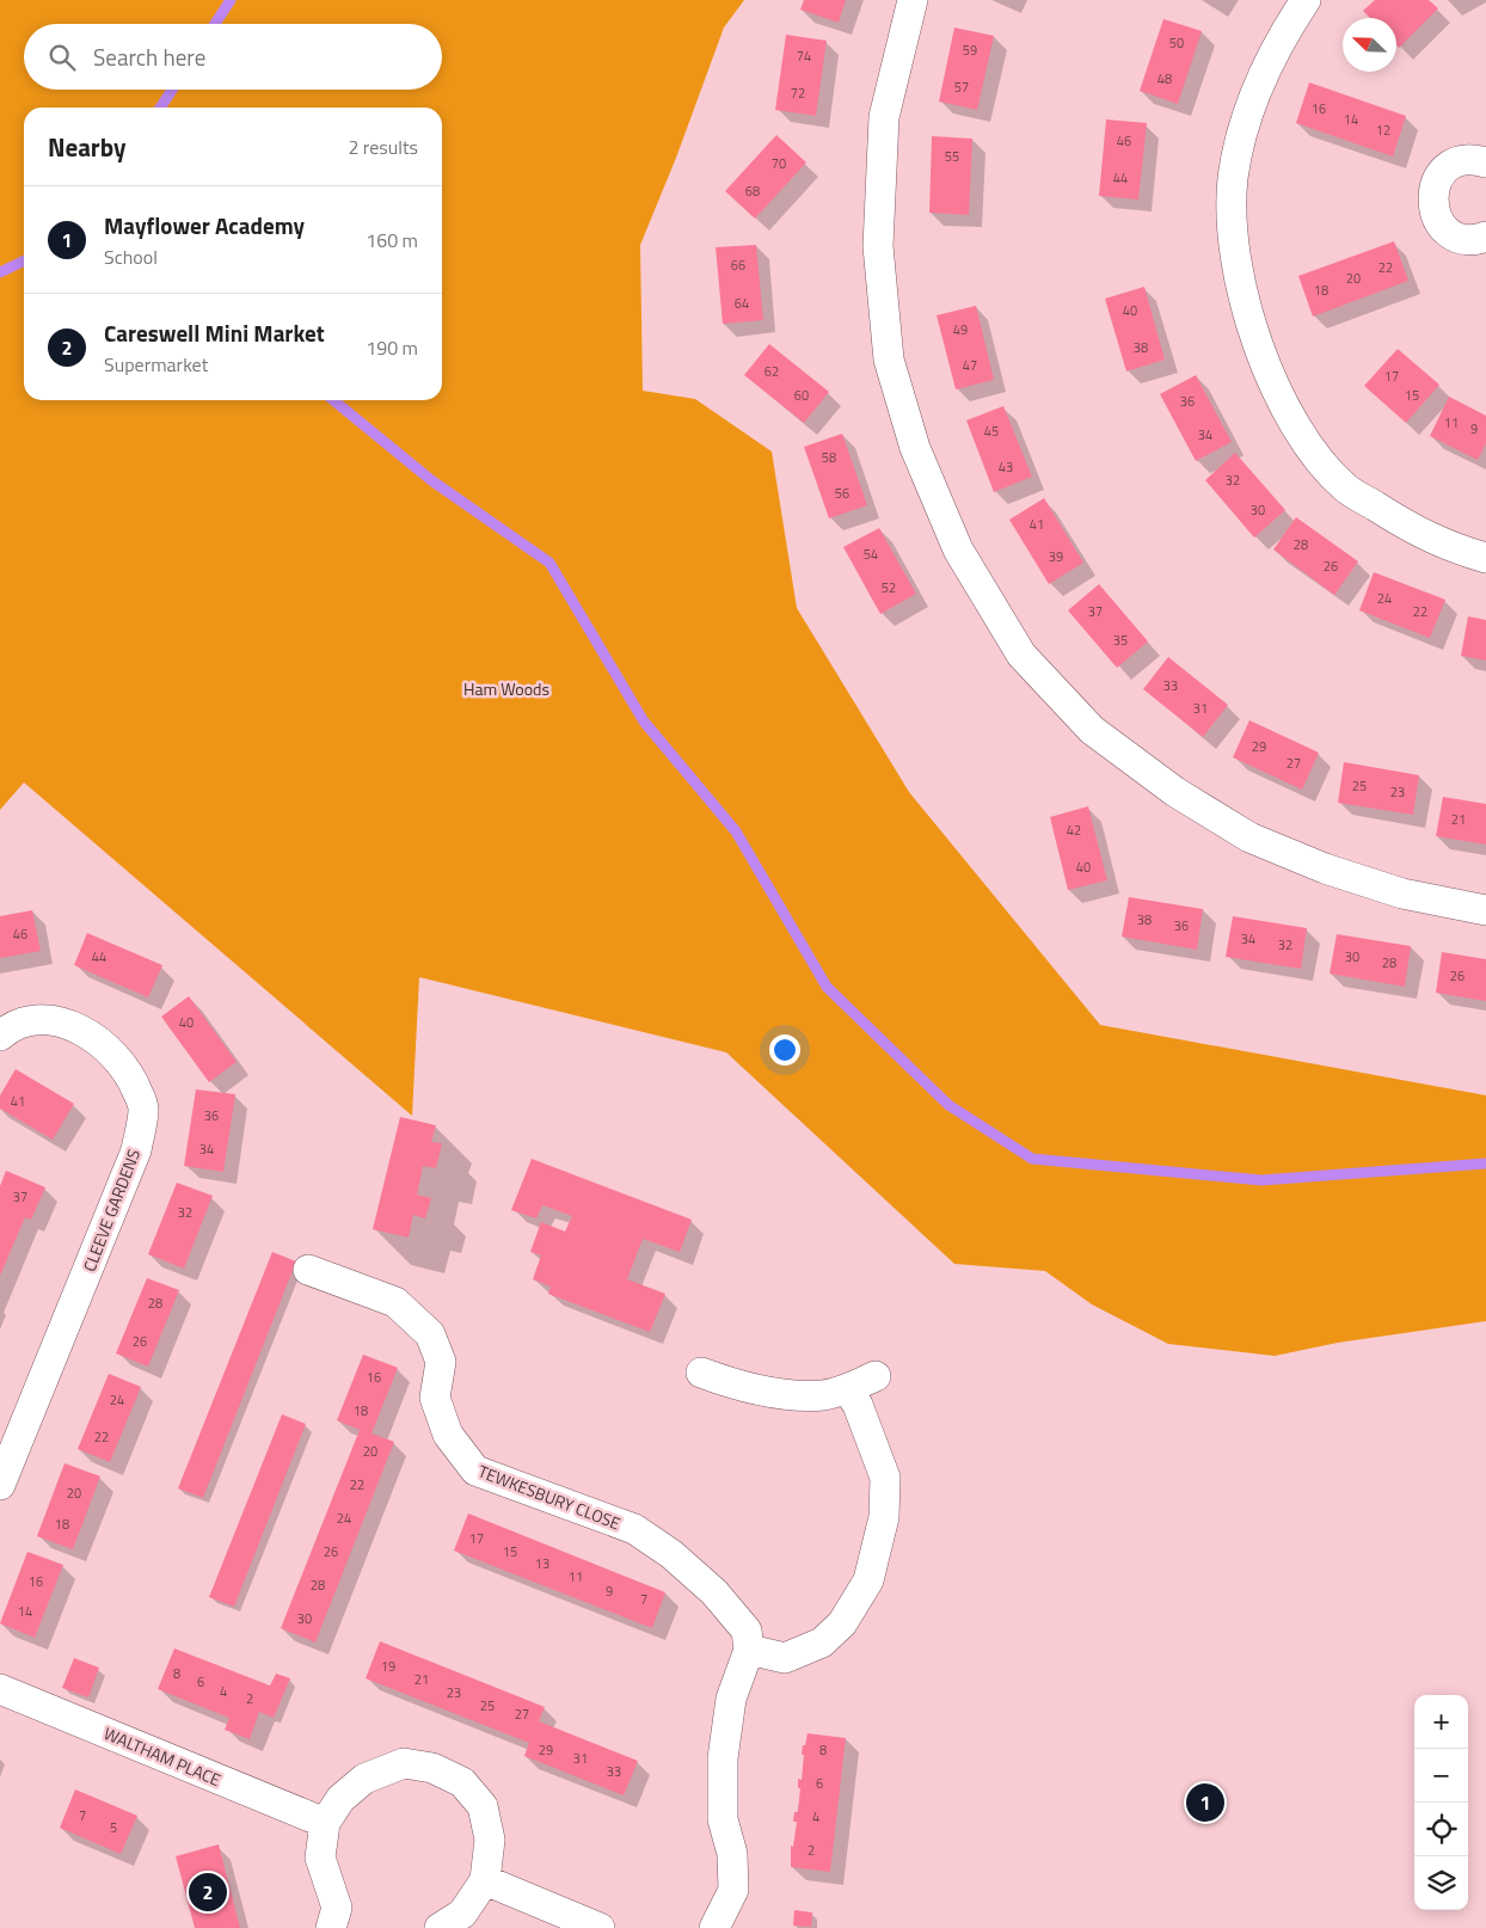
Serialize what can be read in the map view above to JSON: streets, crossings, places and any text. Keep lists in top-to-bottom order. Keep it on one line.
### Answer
{"streets":{"street":["CLEEVE GARDENS","TEWKESBURY CLOSE","WALTHAM PLACE"]},"parks":["Ham Woods"],"house_numbers":["50","59","74","48","57","72","16","14","12","46","55","70","44","68","66","22","20","18","64","40","49","38","47","62","17","60","15","36","11","9","45","34","58","43","32","56","30","41","28","54","39","26","52","24","37","22","35","33","31","29","27","25","23","21","42","40","38","36","46","34","32","44","30","28","26","40","41","36","34","37","32","28","26","16","24","18","22","20","22","20","24","18","17","26","15","13","11","16","28","9","7","14","30","19","8","21","6","4","23","2","25","27","29","8","31","33","6","7","4","5","2"],"north":"top left","page":{"search":"Search here","heading":["Nearby","2 results"],"list":[{"mark":"1","name":"Mayflower Academy","note":"School","value":"160 m"},{"mark":"2","name":"Careswell Mini Market","note":"Supermarket","value":"190 m"}],"map_buttons":["+","−"],"pins":["1","2"]}}
